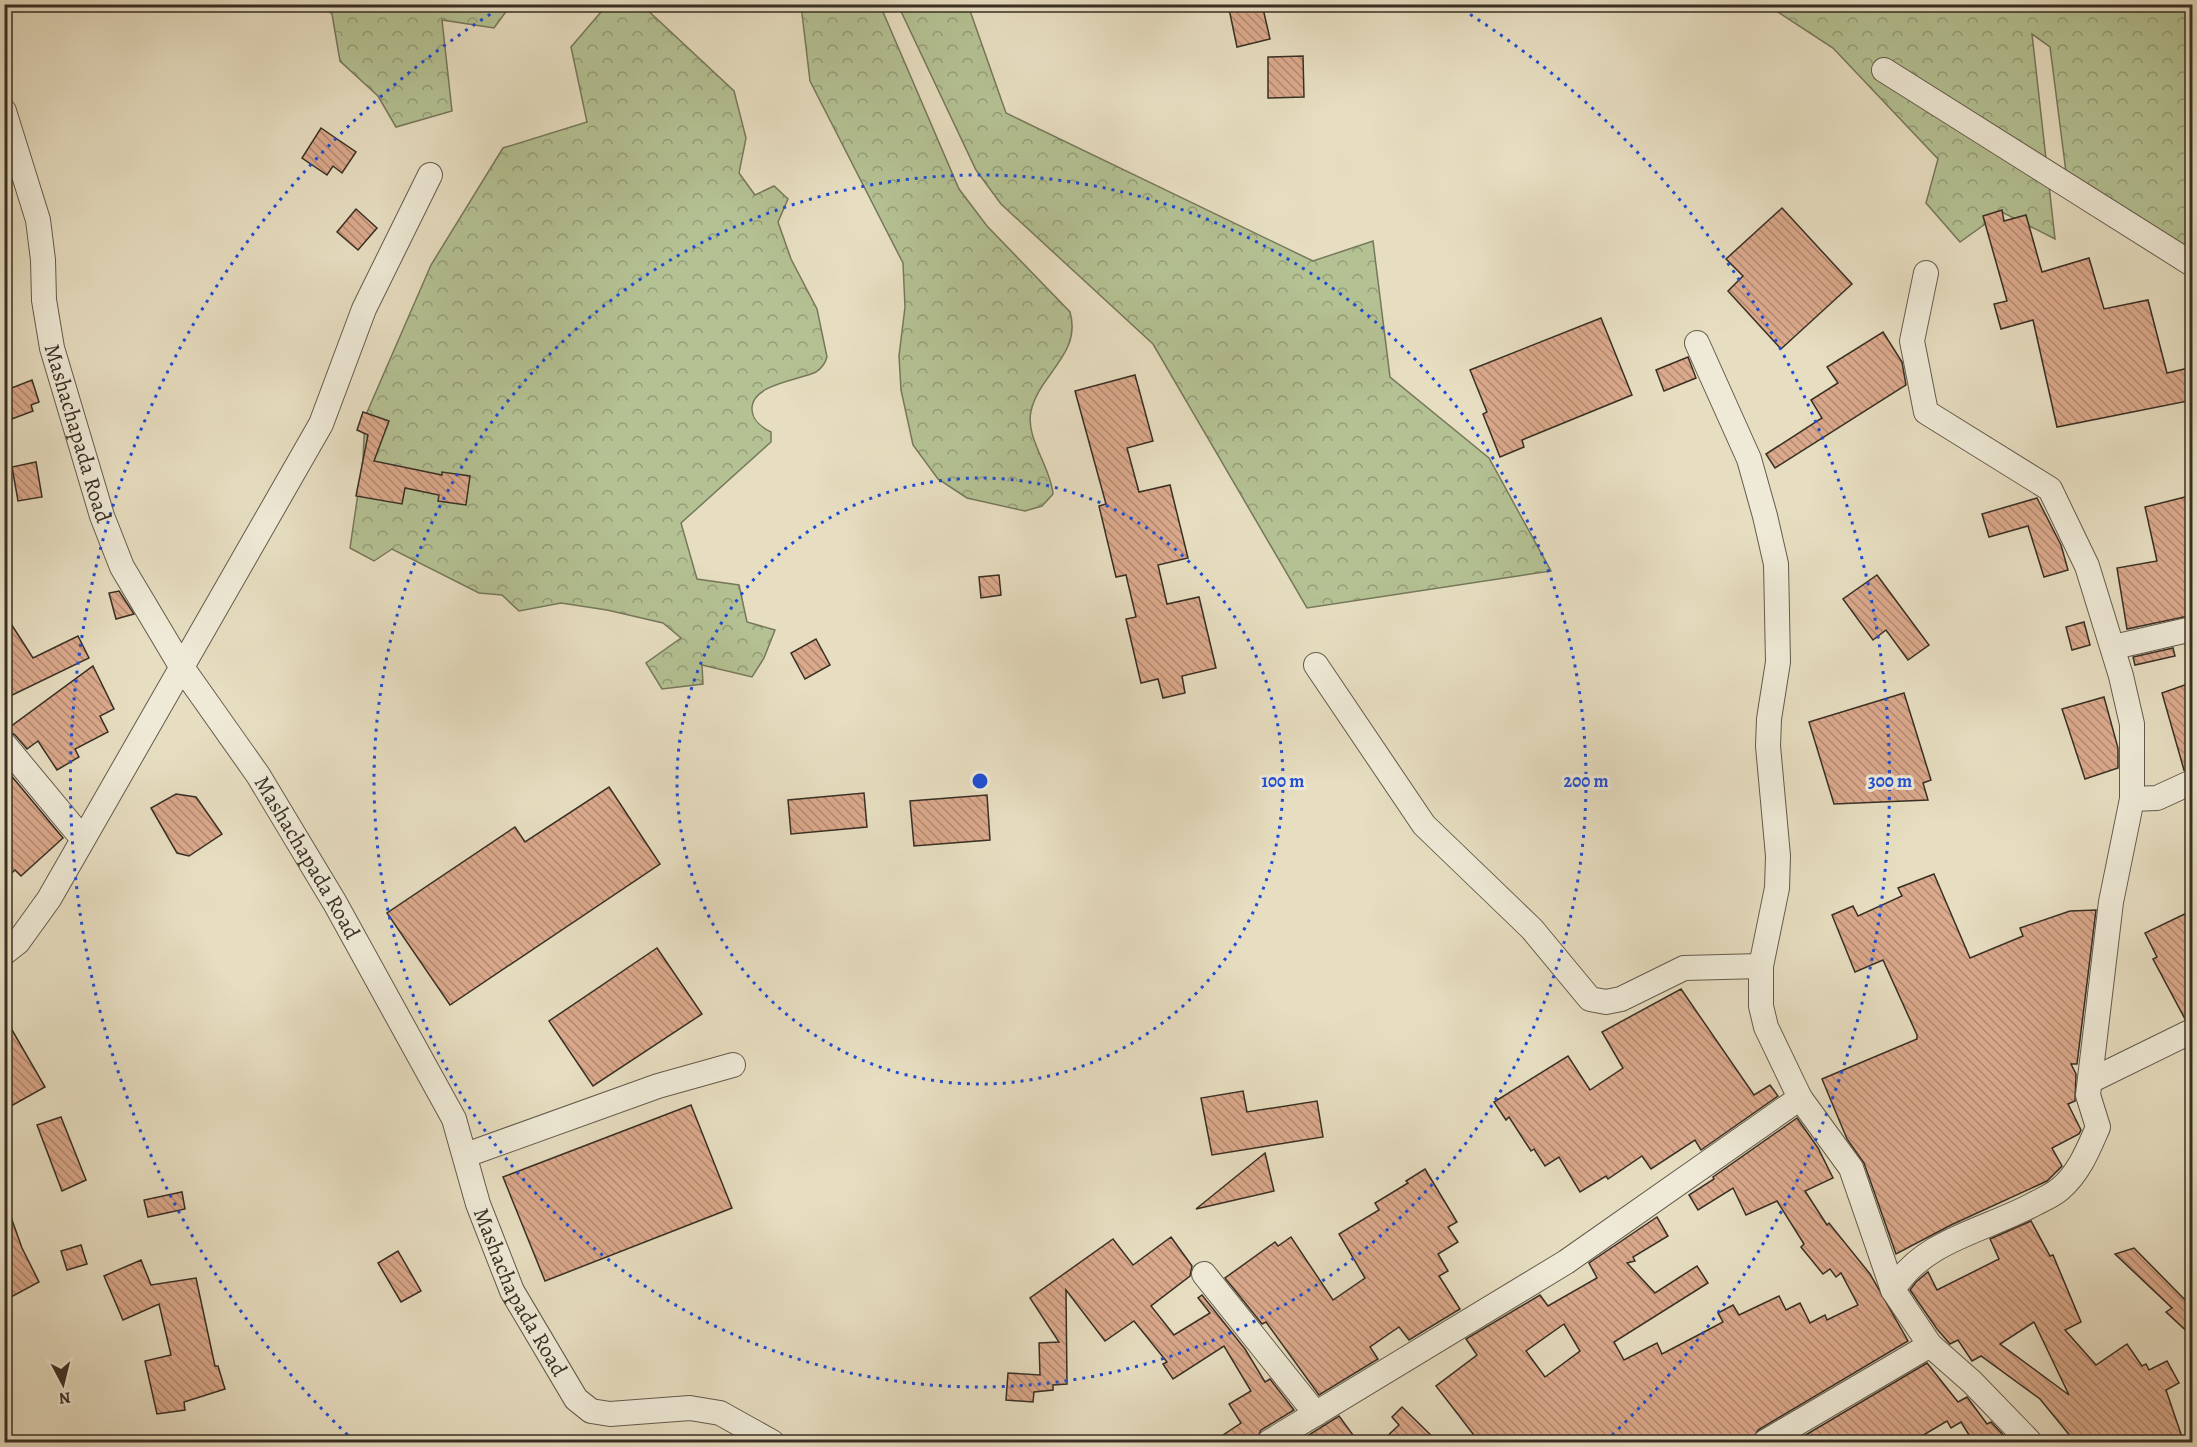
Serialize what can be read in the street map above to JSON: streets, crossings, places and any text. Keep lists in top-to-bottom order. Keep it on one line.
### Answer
{"streets":{"street":["Mashachapada Road"]},"north":"bottom","rings":["100 m","200 m","300 m"]}
